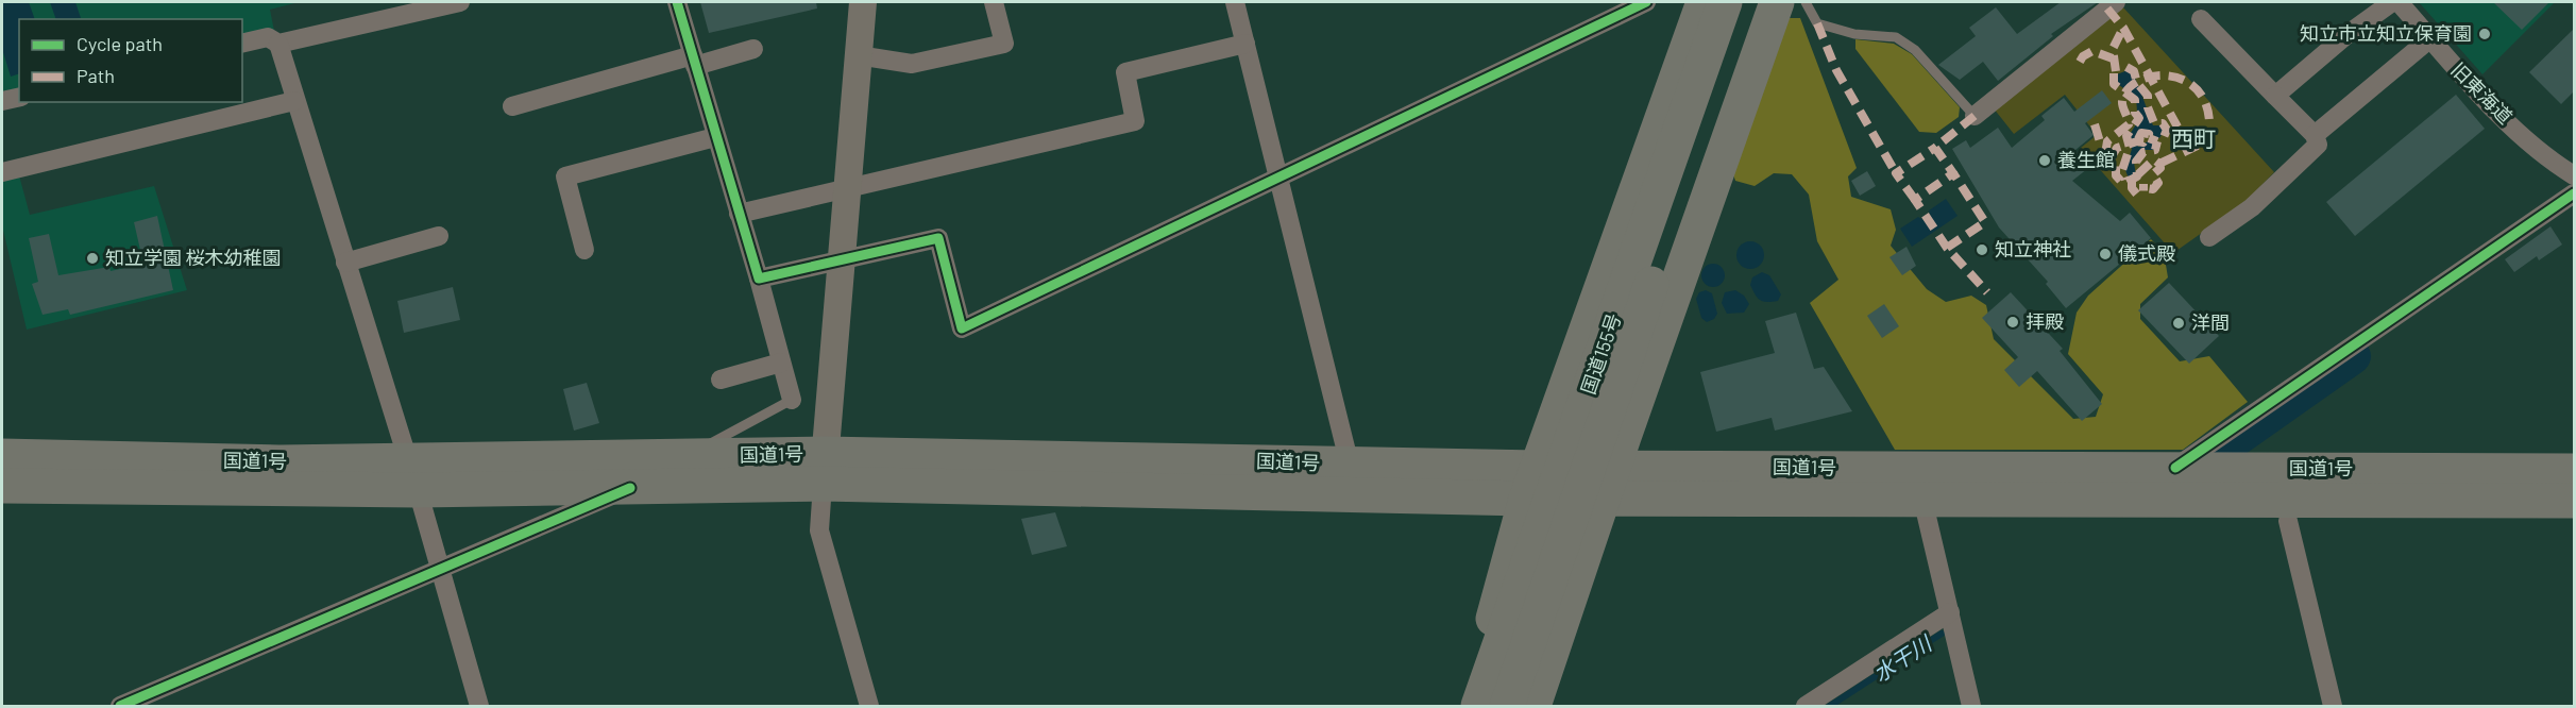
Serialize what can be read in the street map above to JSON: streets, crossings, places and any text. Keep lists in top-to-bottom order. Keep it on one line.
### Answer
{"streets":{"highway":["国道155号","国道1号"],"street":["旧東海道"]},"districts":["西町"],"water":["水干川"],"places":["知立市立知立保育園","養生館","知立神社","儀式殿","知立学園 桜木幼稚園","拝殿","洋間"],"legend":["Cycle path","Path"]}
